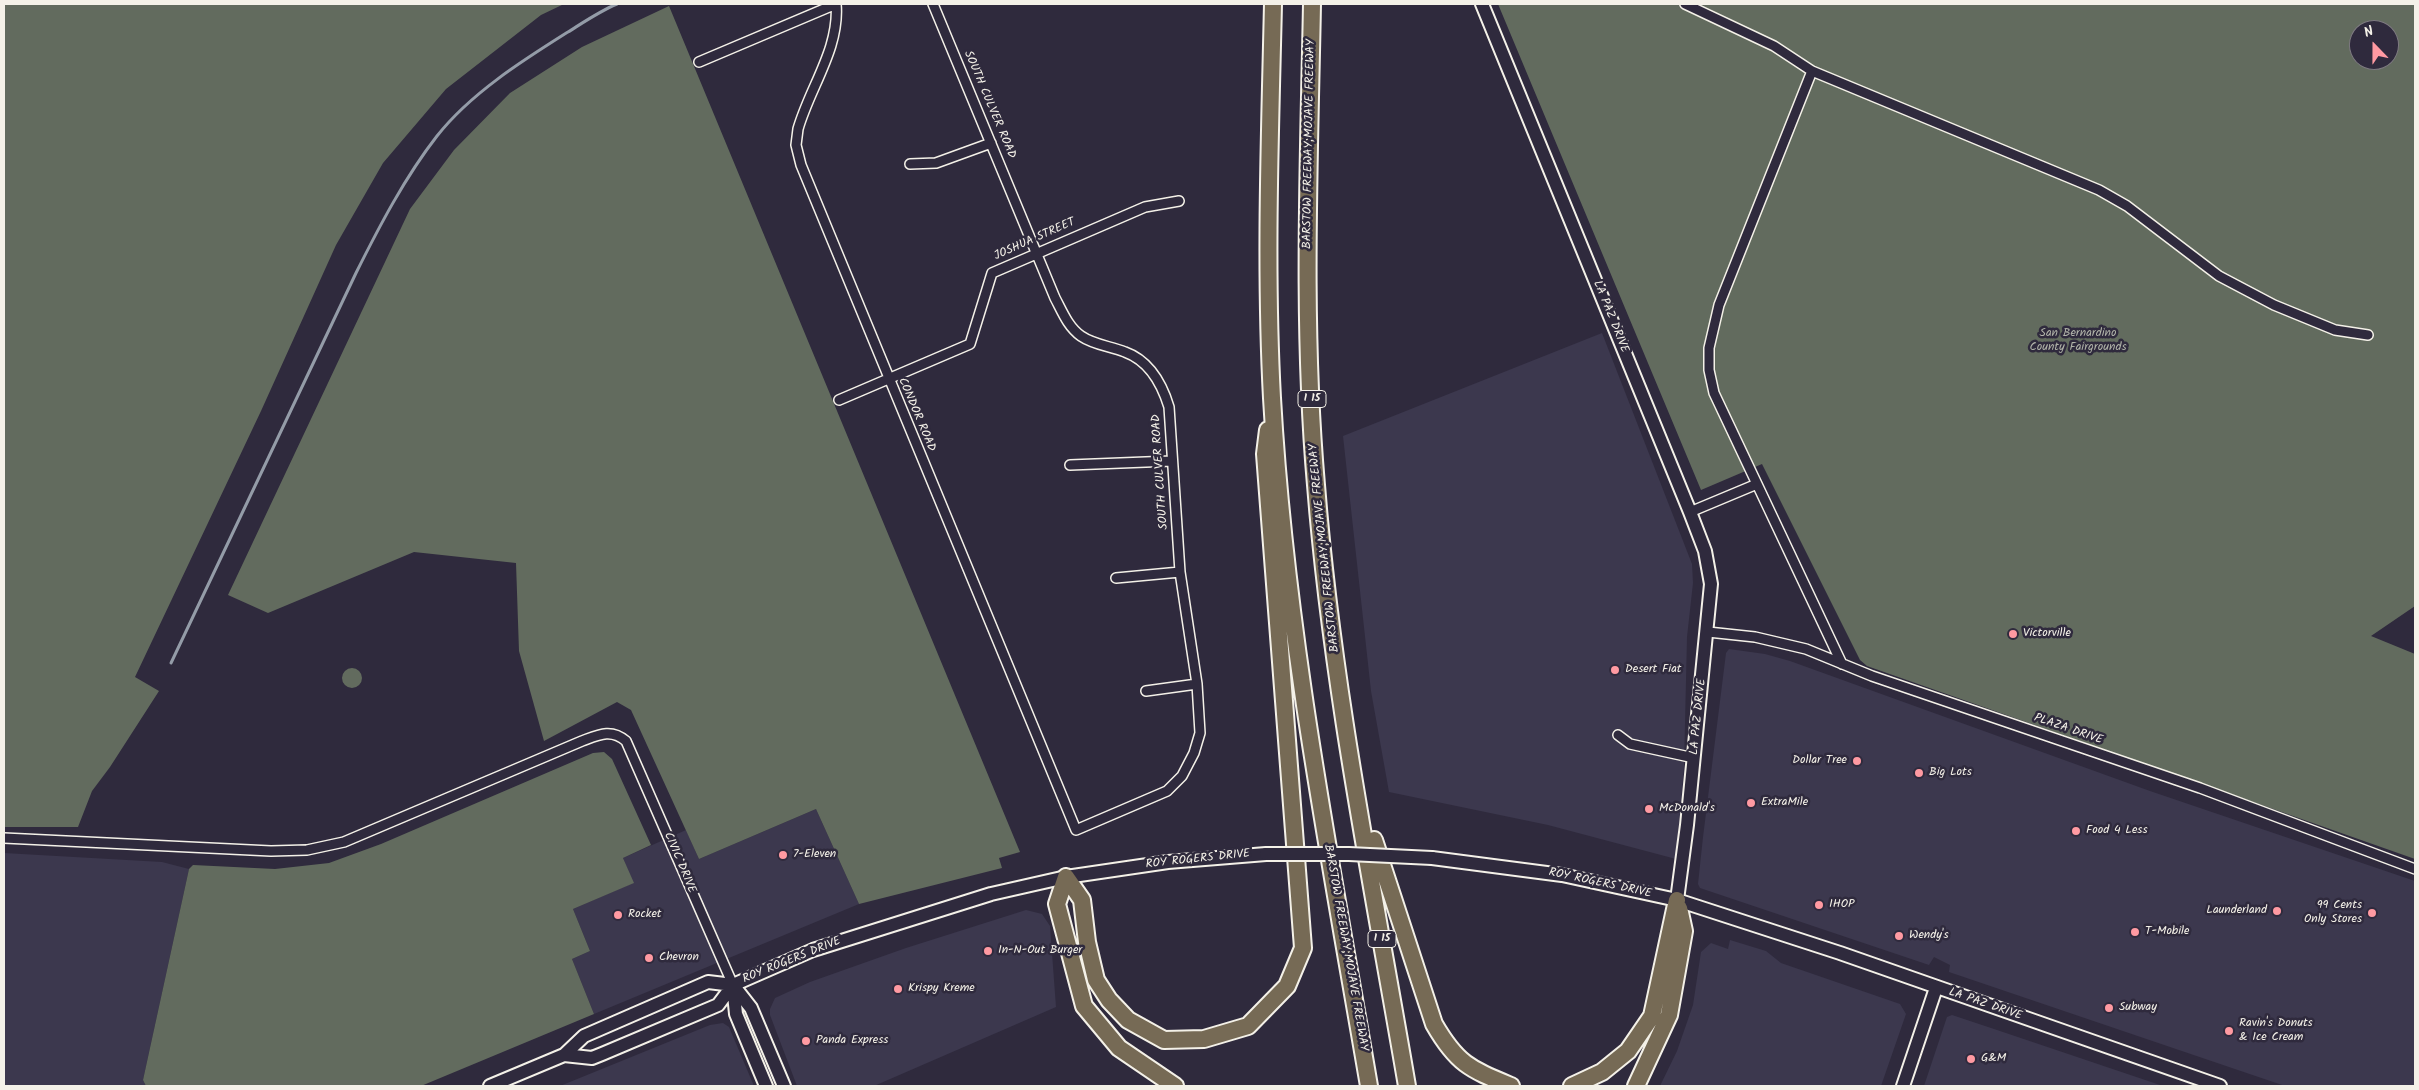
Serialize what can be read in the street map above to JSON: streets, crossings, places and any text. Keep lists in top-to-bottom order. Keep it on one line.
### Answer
{"streets":{"highway":["BARSTOW FREEWAY;MOJAVE FREEWAY","I 15"],"main road":["LA PAZ DRIVE","ROY ROGERS DRIVE","CIVIC DRIVE"],"street":["SOUTH CULVER ROAD","JOSHUA STREET","CONDOR ROAD","PLAZA DRIVE"]},"crossings":[["SOUTH CULVER ROAD","JOSHUA STREET"],["SOUTH CULVER ROAD","CONDOR ROAD"],["JOSHUA STREET","CONDOR ROAD"],["LA PAZ DRIVE","PLAZA DRIVE"],["LA PAZ DRIVE","ROY ROGERS DRIVE"],["ROY ROGERS DRIVE","CIVIC DRIVE"]],"parks":["San Bernardino County Fairgrounds"],"places":["Victorville","Desert Fiat","Dollar Tree","Big Lots","ExtraMile","McDonald's","Food 4 Less","7-Eleven","IHOP","Launderland","99 Cents Only Stores","Rocket","T-Mobile","Wendy's","In-N-Out Burger","Chevron","Krispy Kreme","Subway","Ravin's Donuts & Ice Cream","Panda Express","G&M"],"north":"top"}
